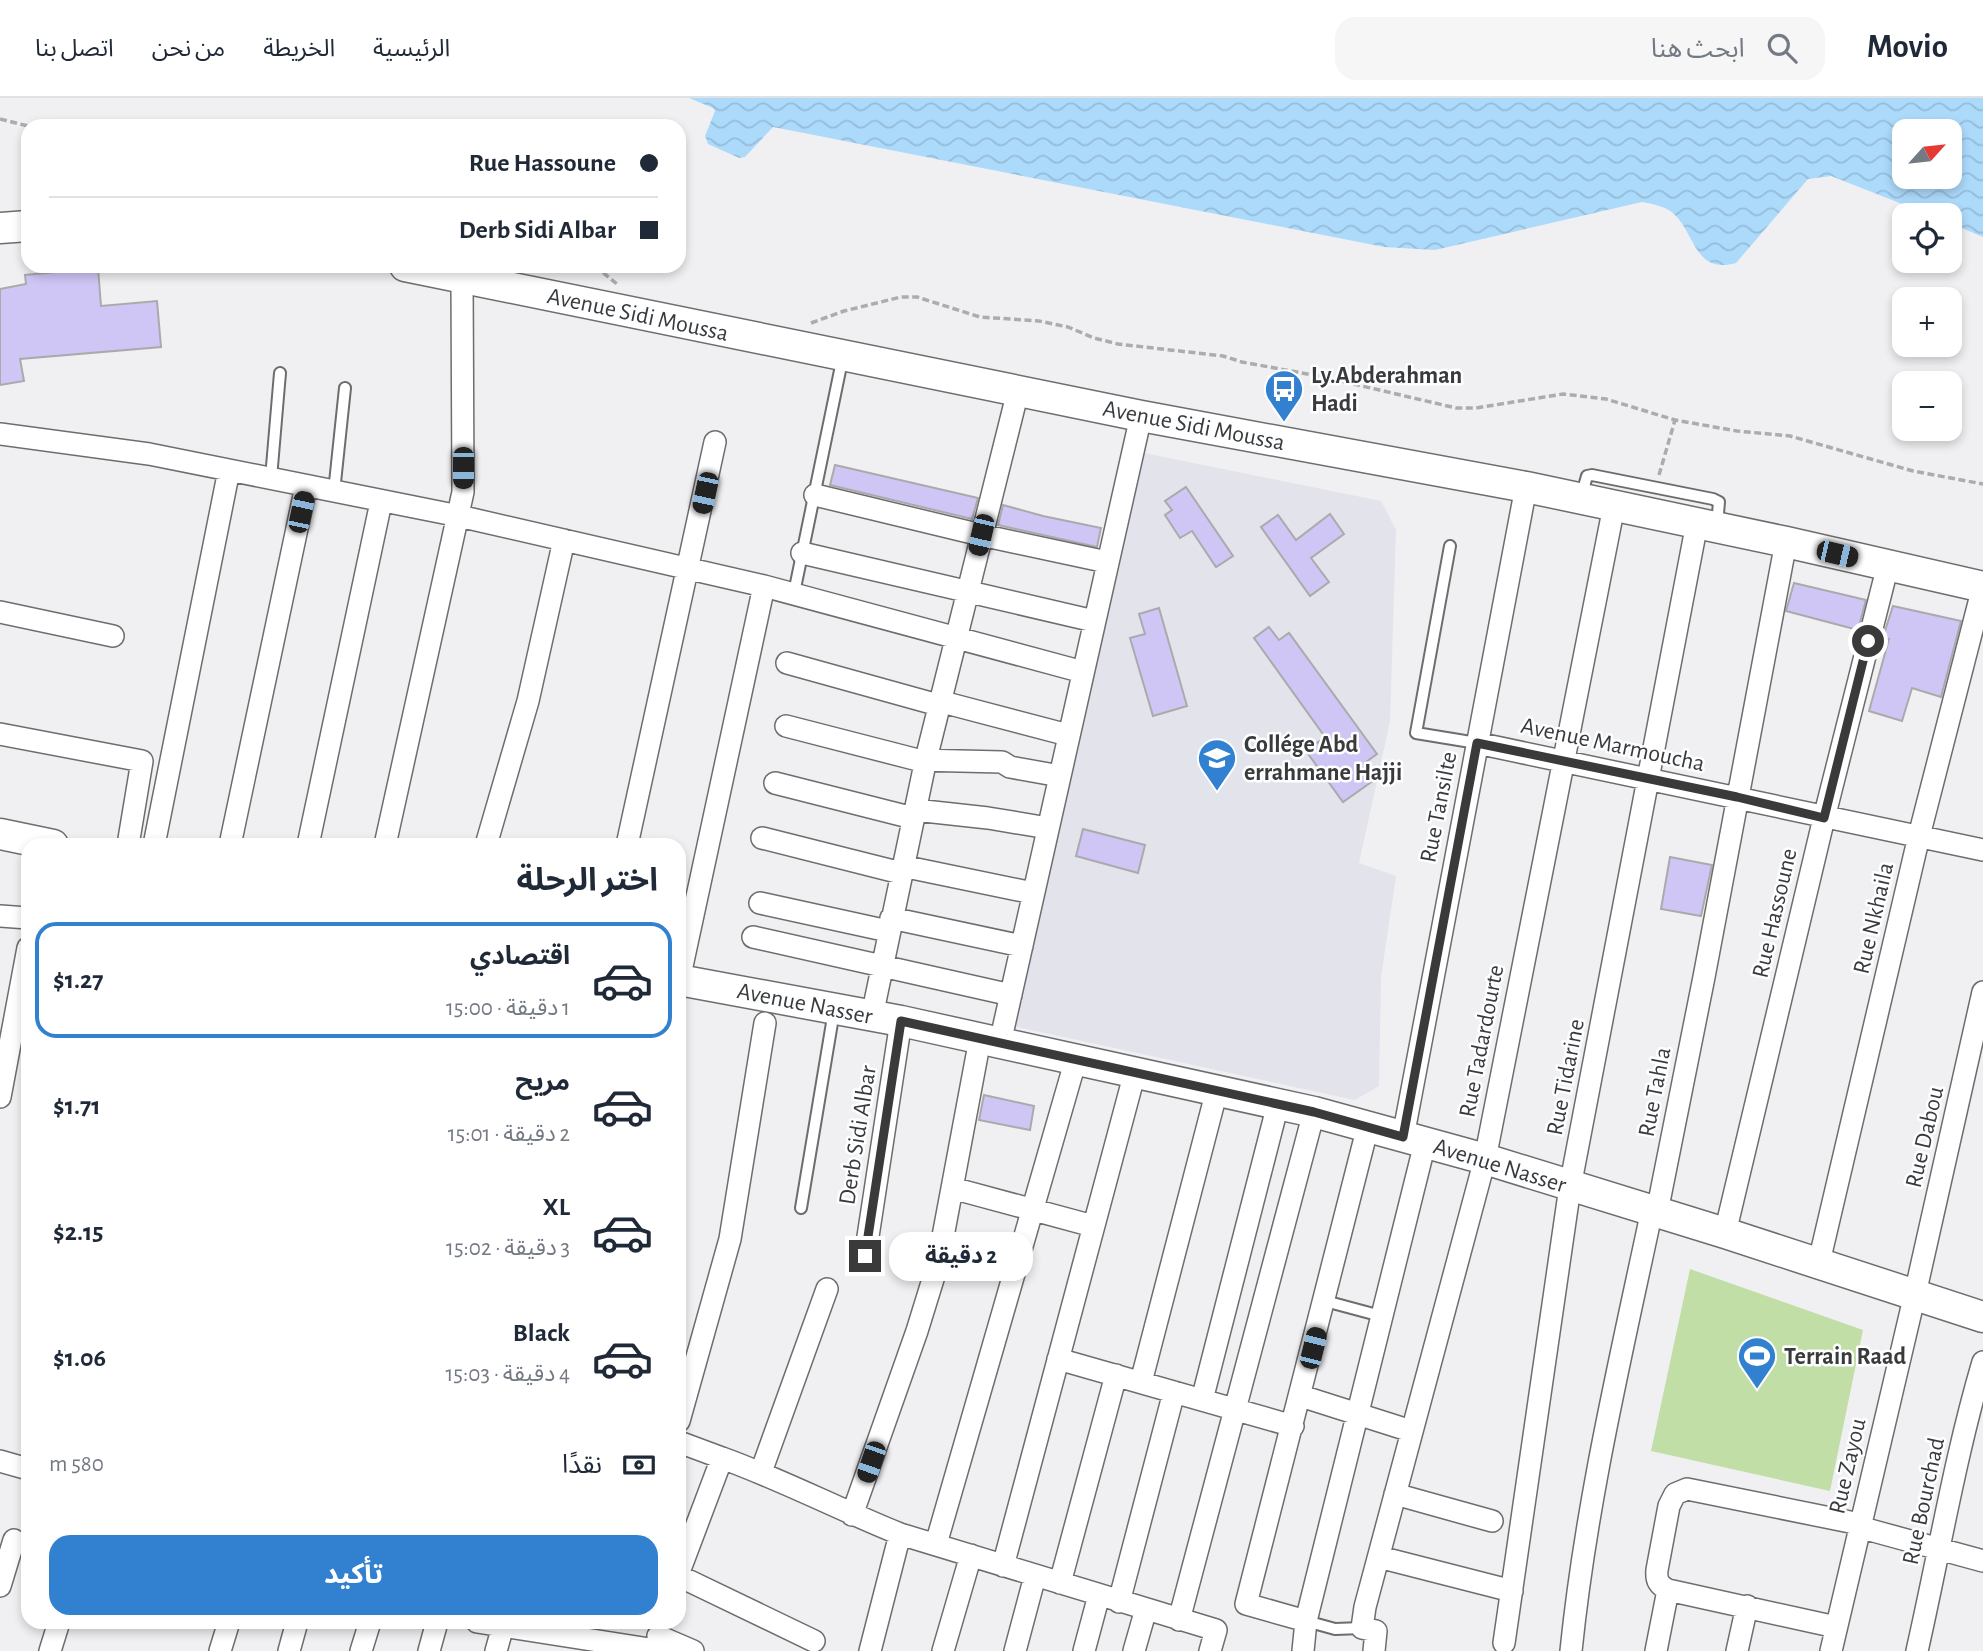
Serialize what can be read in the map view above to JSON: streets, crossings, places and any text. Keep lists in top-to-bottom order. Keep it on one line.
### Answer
{"streets":{"street":["Avenue Sidi Moussa","Avenue Marmoucha","Rue Tansilte","Rue Hassoune","Rue Nkhaila","Avenue Nasser","Rue Tadardourte","Rue Tidarine","Rue Tahla","Derb Sidi Albar","Rue Dabou","Rue Zayou","Rue Bourchad"]},"crossings":[["Avenue Sidi Moussa","Rue Tansilte"],["Avenue Sidi Moussa","Rue Hassoune"],["Avenue Sidi Moussa","Rue Nkhaila"],["Avenue Sidi Moussa","Rue Tadardourte"],["Avenue Sidi Moussa","Rue Tidarine"],["Avenue Sidi Moussa","Rue Tahla"],["Avenue Sidi Moussa","Derb Sidi Albar"],["Avenue Marmoucha","Rue Tansilte"],["Avenue Marmoucha","Rue Hassoune"],["Avenue Marmoucha","Rue Nkhaila"],["Avenue Marmoucha","Rue Tadardourte"],["Avenue Marmoucha","Rue Tidarine"],["Avenue Marmoucha","Rue Tahla"],["Rue Tansilte","Avenue Nasser"],["Rue Hassoune","Avenue Nasser"],["Rue Nkhaila","Avenue Nasser"],["Avenue Nasser","Rue Tadardourte"],["Avenue Nasser","Rue Tidarine"],["Avenue Nasser","Rue Tahla"],["Avenue Nasser","Derb Sidi Albar"],["Avenue Nasser","Rue Dabou"],["Avenue Nasser","Rue Zayou"],["Rue Dabou","Rue Zayou"]],"places":{"bus stop":["Ly.Abderahman Hadi"],"school or university":["Collége Abd errahmane Hajji"],"sports":["Terrain Raad"]},"north":"top right","page":{"header":"Movio","search":"ابحث هنا","nav":["الرئيسية","الخريطة","من نحن","اتصل بنا"],"map_buttons":["+","−"],"banner":["Rue Hassoune","Derb Sidi Albar"],"heading":"اختر الرحلة","list":[{"name":"اقتصادي","note":"1 دقيقة · 15:00","value":"$1.27"},{"name":"مريح","note":"2 دقيقة · 15:01","value":"$1.71"},{"name":"XL","note":"3 دقيقة · 15:02","value":"$2.15"},{"name":"Black","note":"4 دقيقة · 15:03","value":"$1.06"}],"bubble":"2 دقيقة","pay":["نقدًا","580 m"],"buttons":"تأكيد"}}
